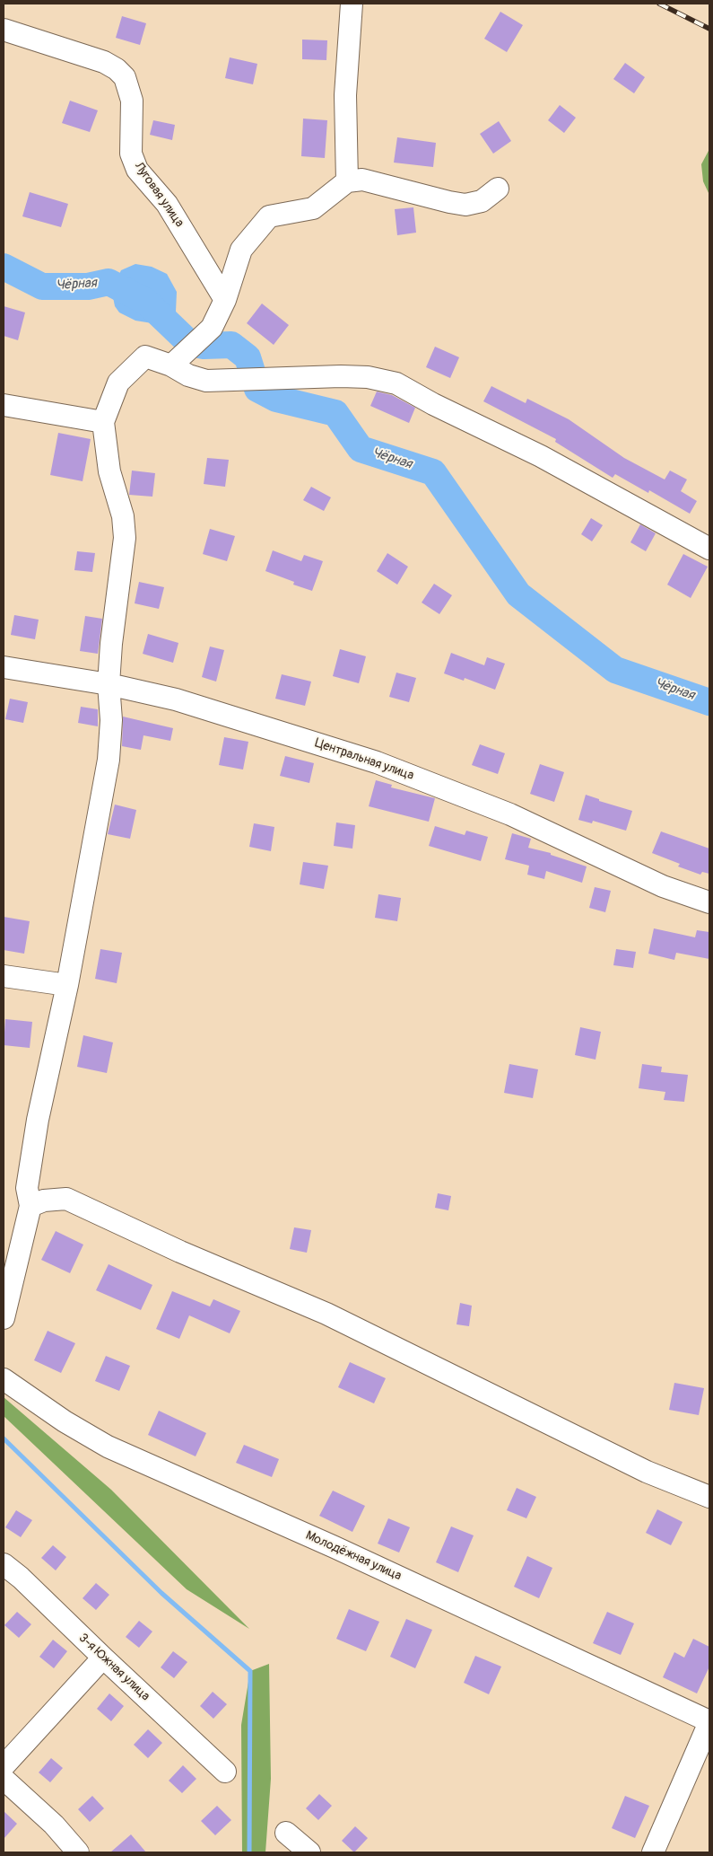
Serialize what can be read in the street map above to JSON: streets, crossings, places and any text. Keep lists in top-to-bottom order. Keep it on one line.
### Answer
{"streets":{"street":["Луговая улица","Центральная улица","Молодёжная улица","3-я Южная улица"]},"water":["Чёрная"]}
